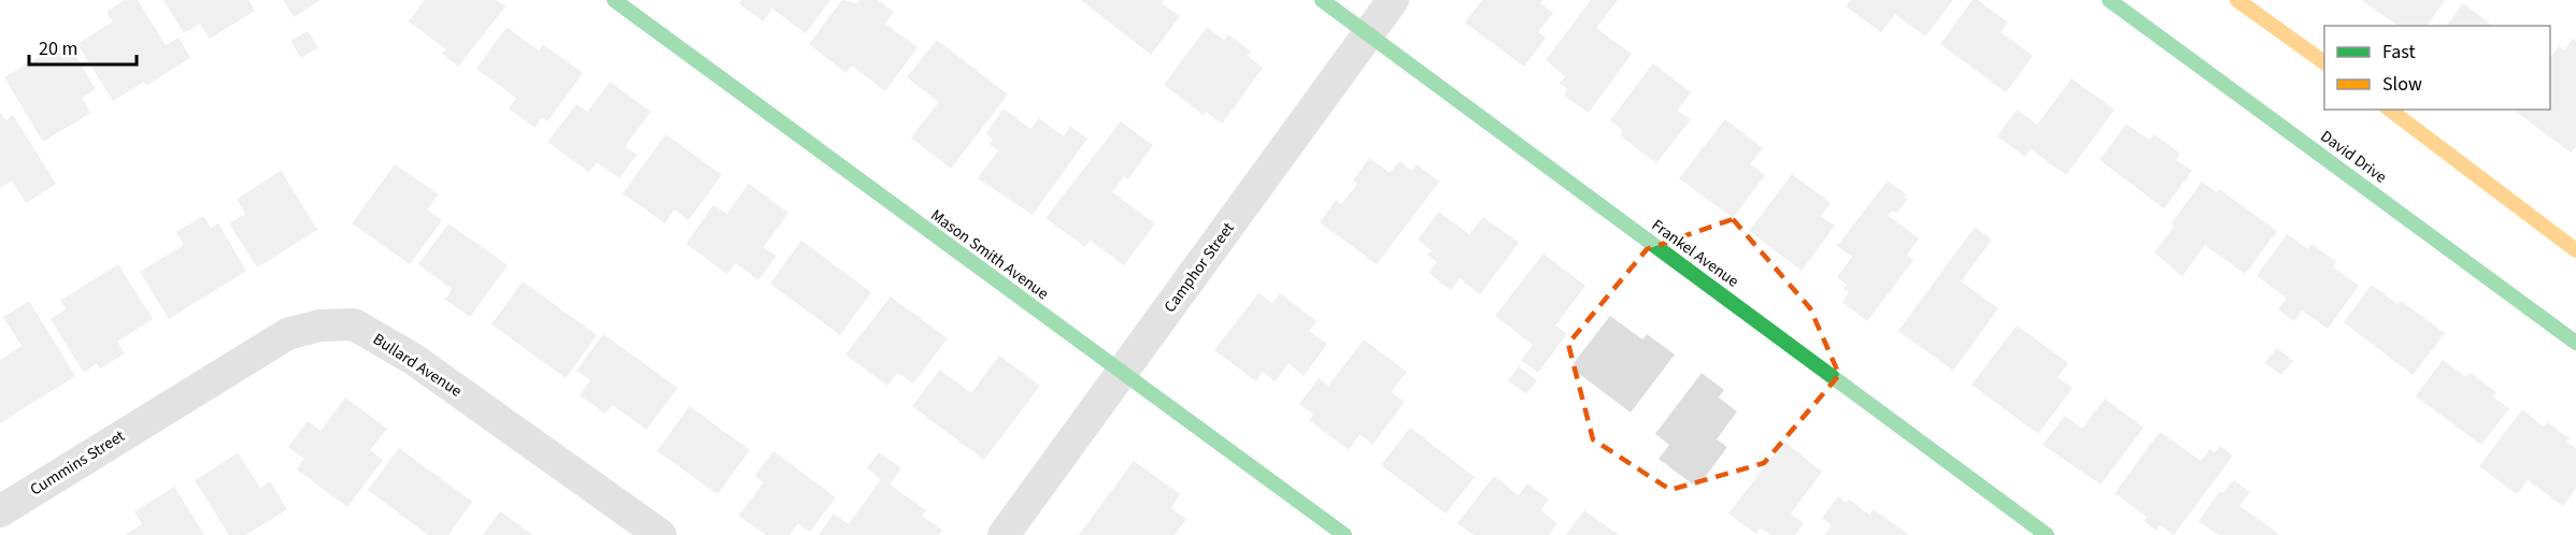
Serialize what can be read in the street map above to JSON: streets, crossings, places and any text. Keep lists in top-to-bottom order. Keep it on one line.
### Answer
{"streets":{"street":["David Drive","Frankel Avenue","Mason Smith Avenue","Camphor Street","Bullard Avenue","Cummins Street"]},"crossings":[["Frankel Avenue","Camphor Street"],["Mason Smith Avenue","Camphor Street"],["Bullard Avenue","Cummins Street"]],"legend":["Fast","Slow"],"scale_bar":"20 m"}
